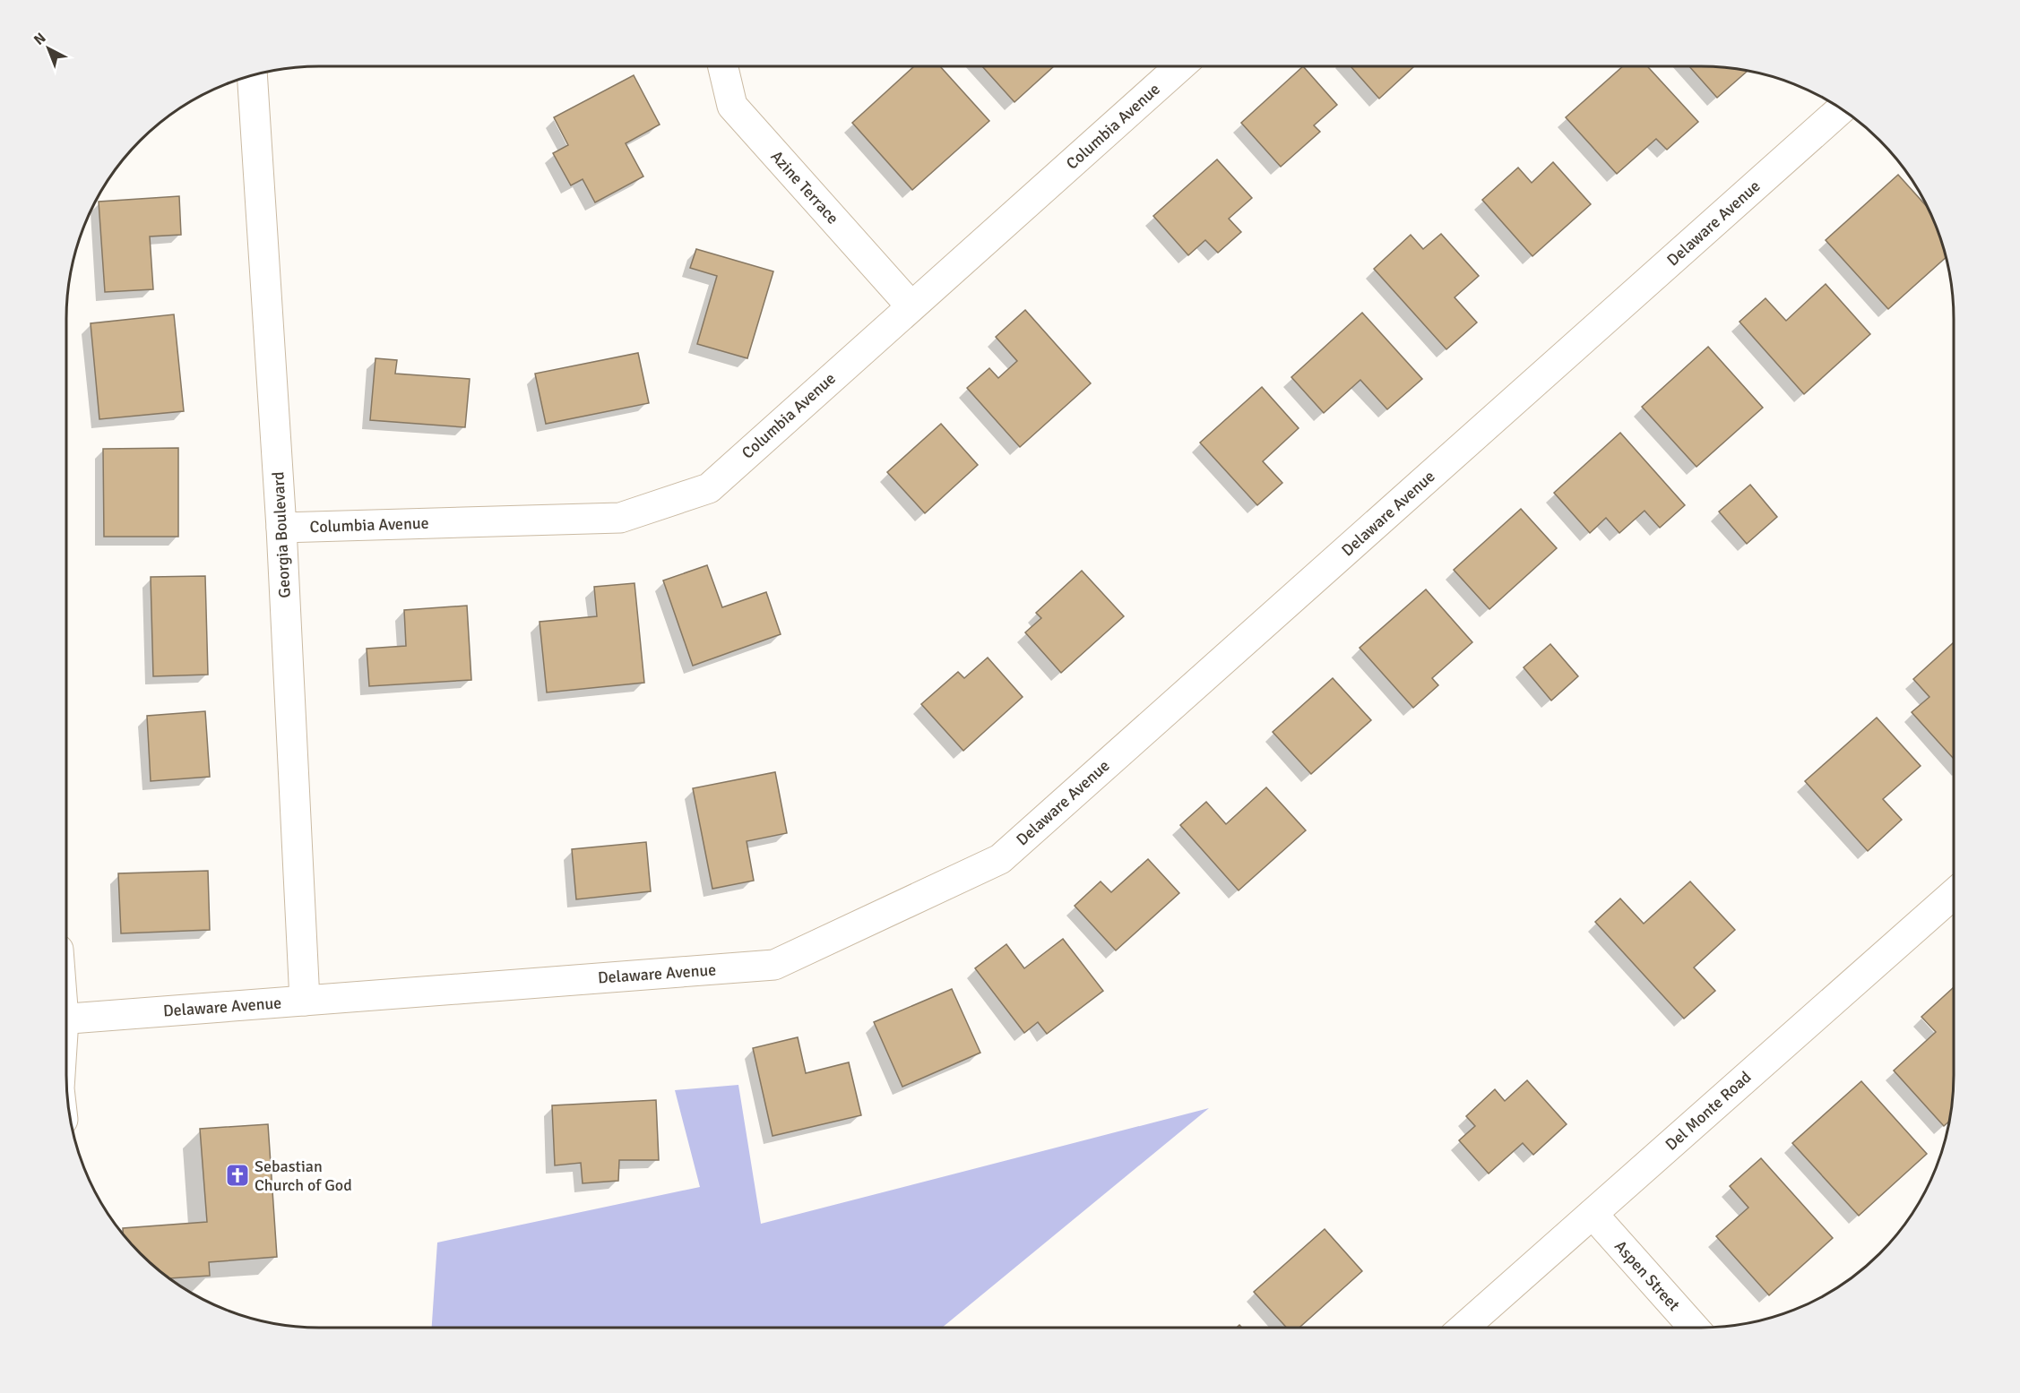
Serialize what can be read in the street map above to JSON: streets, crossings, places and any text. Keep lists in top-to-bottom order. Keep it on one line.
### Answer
{"streets":{"street":["Columbia Avenue","Azine Terrace","Delaware Avenue","Georgia Boulevard","Del Monte Road","Aspen Street"]},"crossings":[["Columbia Avenue","Azine Terrace"],["Columbia Avenue","Georgia Boulevard"],["Delaware Avenue","Georgia Boulevard"],["Del Monte Road","Aspen Street"]],"places":{"church":["Sebastian Church of God"]},"north":"top left"}
